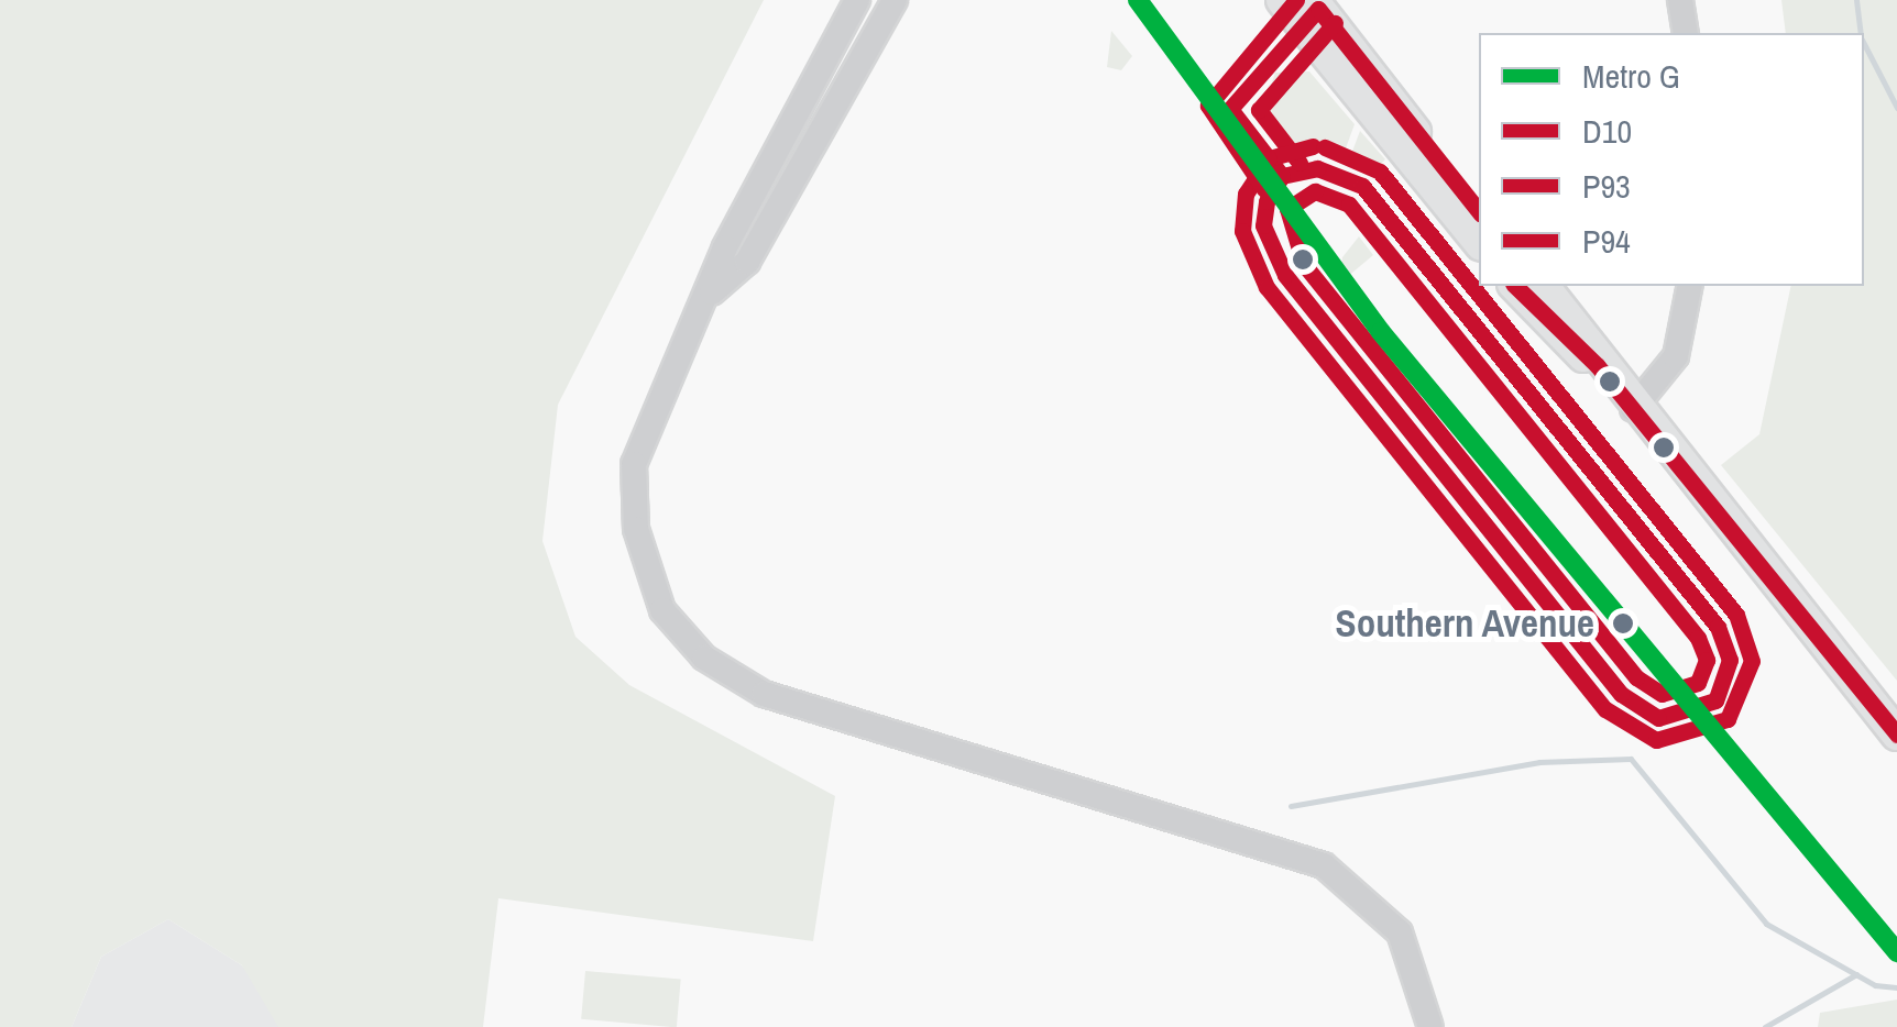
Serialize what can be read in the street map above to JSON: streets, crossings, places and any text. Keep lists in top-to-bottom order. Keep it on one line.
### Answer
{"places":["Southern Avenue"],"lines":["metro line G","transit line P94","transit line D10","transit line P93"],"legend":["Metro G","D10","P93","P94"]}
